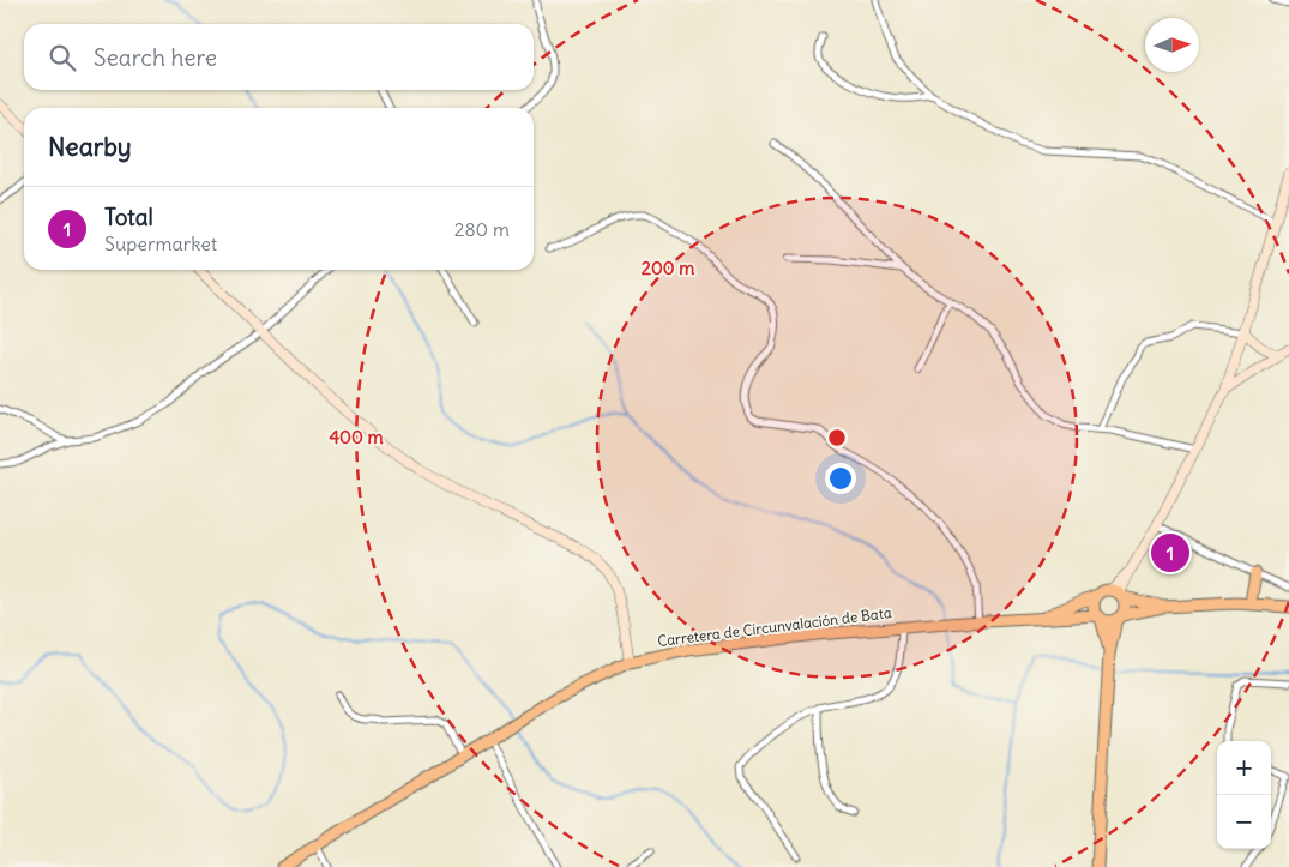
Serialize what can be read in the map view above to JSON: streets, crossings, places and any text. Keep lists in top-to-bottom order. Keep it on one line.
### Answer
{"streets":{"main road":["Carretera de Circunvalación de Bata"]},"north":"right","page":{"search":"Search here","heading":"Nearby","list":[{"mark":"1","name":"Total","note":"Supermarket","value":"280 m"}],"pins":"1","map_buttons":["+","−"]},"rings":["200 m","400 m"]}
